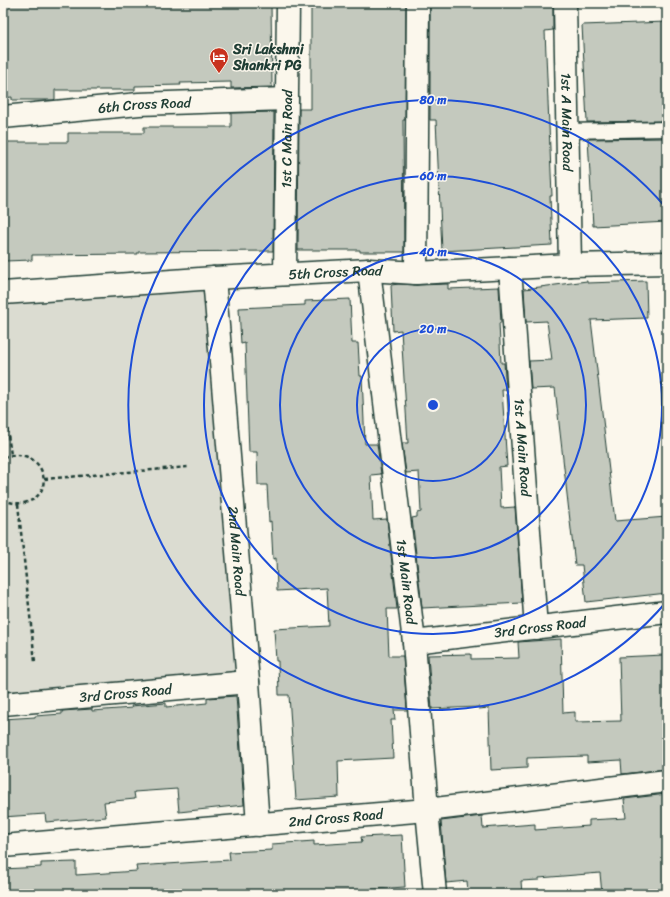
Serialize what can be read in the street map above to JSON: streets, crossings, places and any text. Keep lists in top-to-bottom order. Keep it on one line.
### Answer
{"streets":{"street":["6th Cross Road","1st A Main Road","1st C Main Road","5th Cross Road","2nd Main Road","1st Main Road","3rd Cross Road","2nd Cross Road"]},"crossings":[["6th Cross Road","1st C Main Road"],["1st A Main Road","5th Cross Road"],["1st A Main Road","3rd Cross Road"],["1st C Main Road","5th Cross Road"],["5th Cross Road","2nd Main Road"],["5th Cross Road","1st Main Road"],["2nd Main Road","3rd Cross Road"],["2nd Main Road","2nd Cross Road"],["1st Main Road","3rd Cross Road"],["1st Main Road","2nd Cross Road"]],"places":{"hotel":["Sri Lakshmi Shankri PG"]},"rings":["80 m","60 m","40 m","20 m"]}
